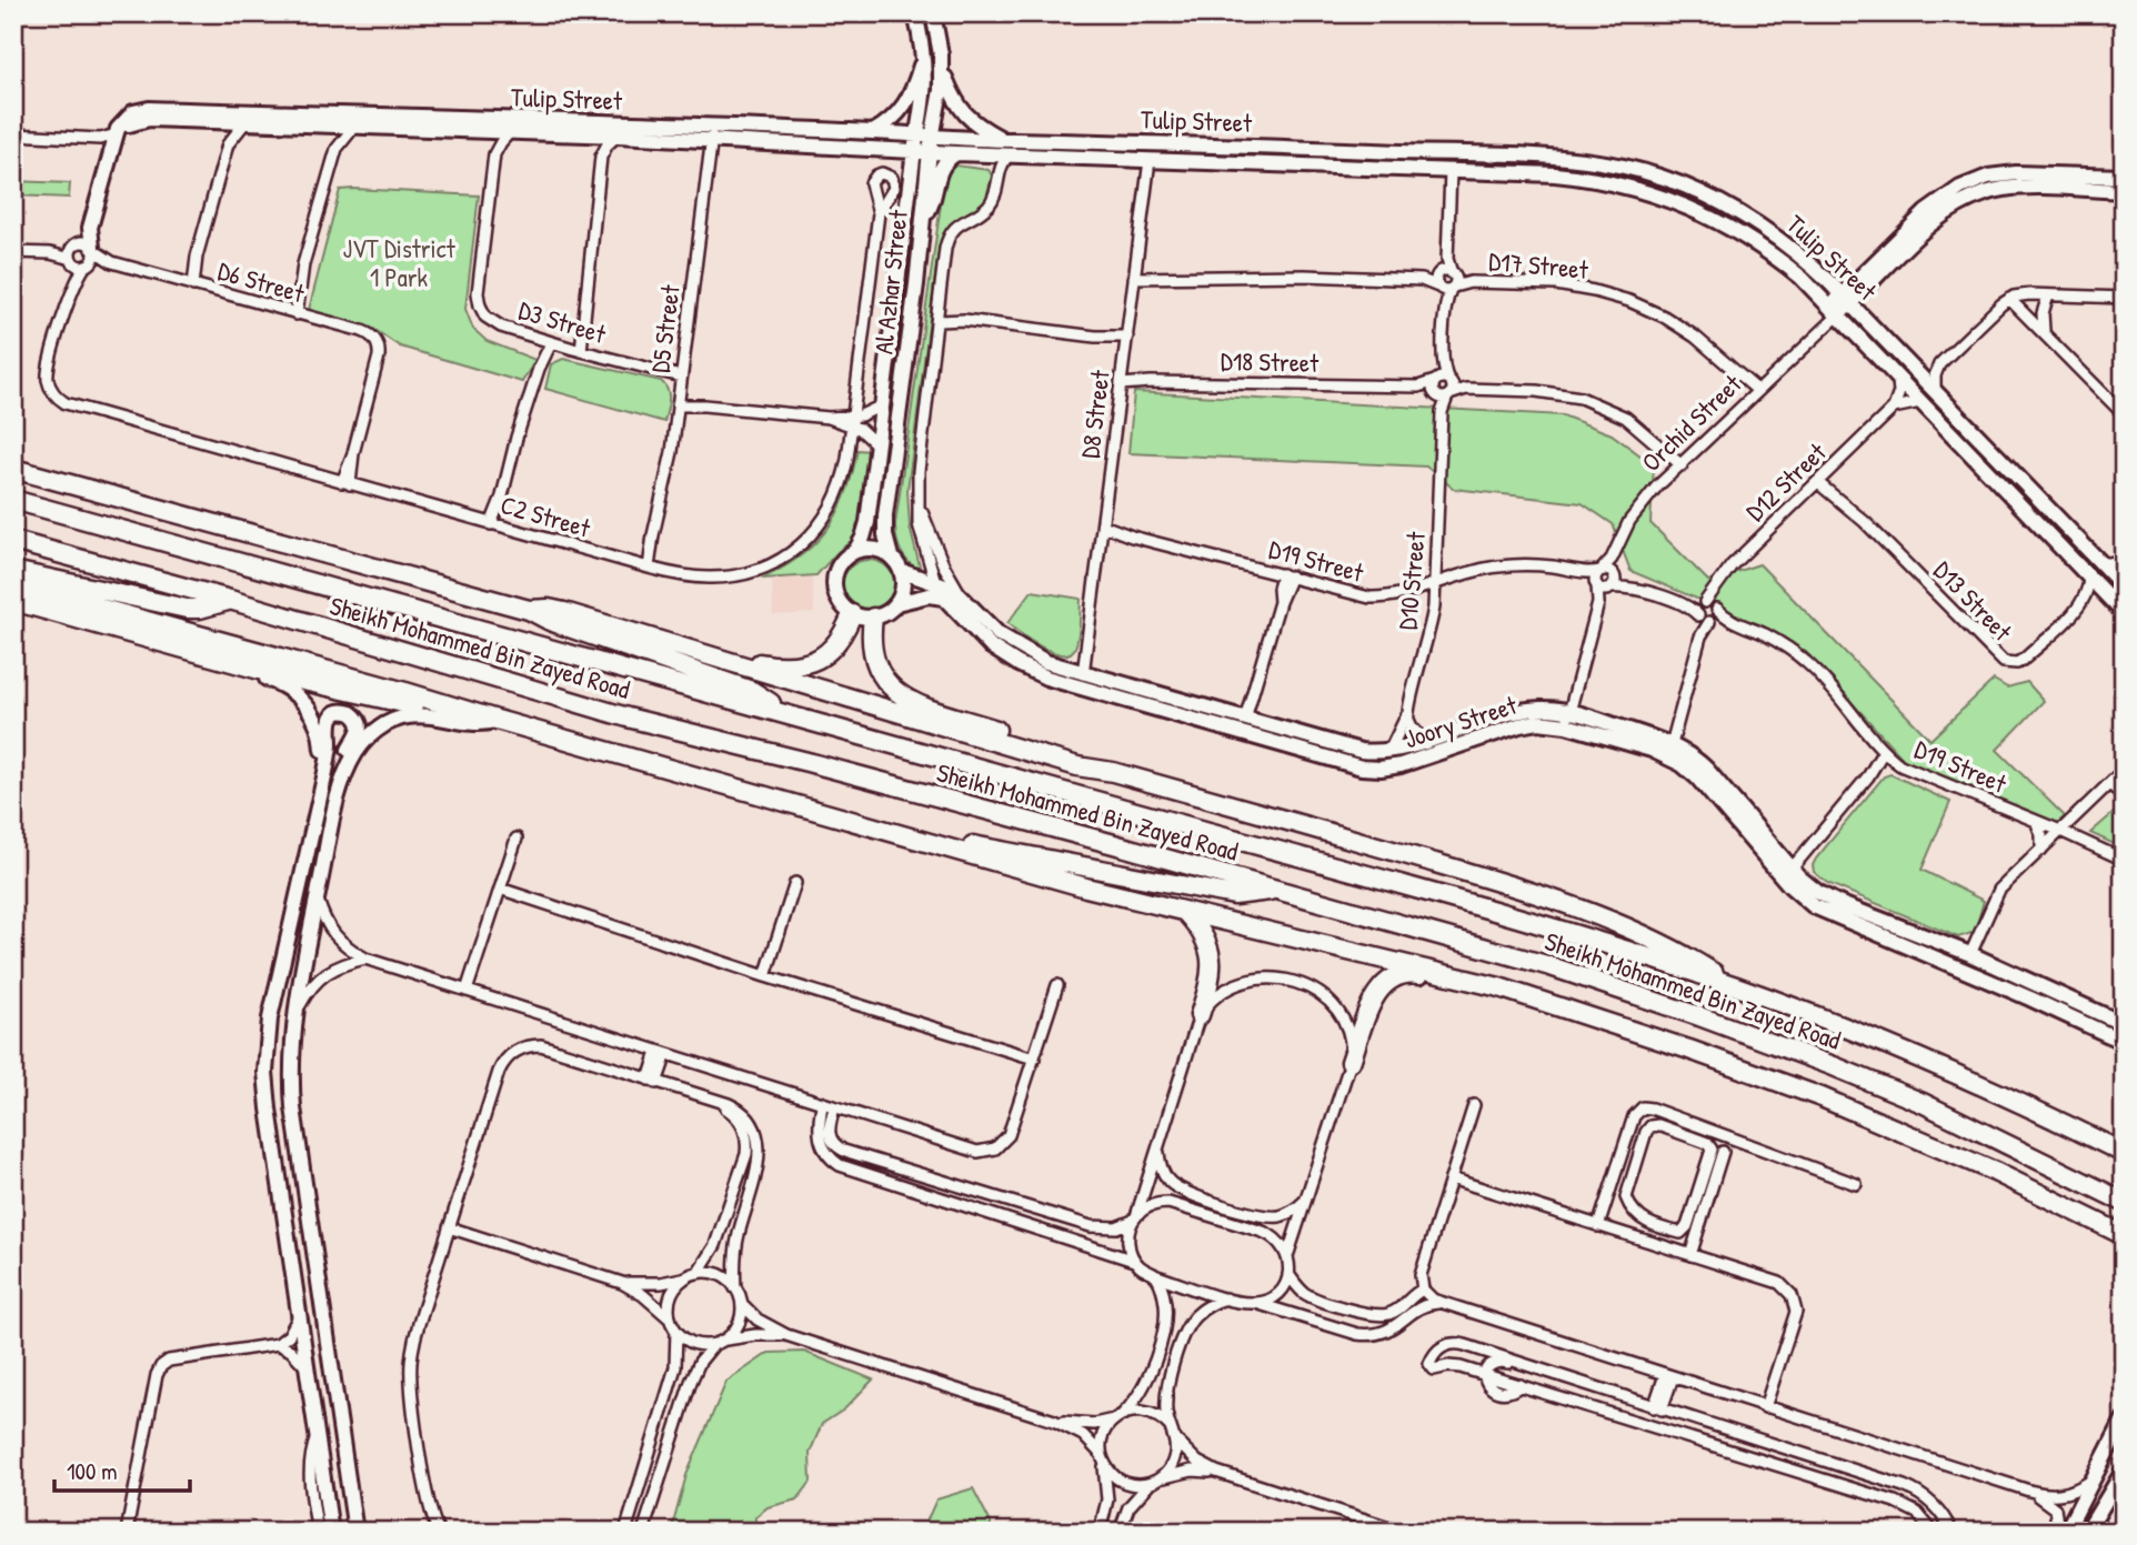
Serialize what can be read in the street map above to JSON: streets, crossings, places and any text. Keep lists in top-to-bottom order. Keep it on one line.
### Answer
{"streets":{"highway":["Sheikh Mohammed Bin Zayed Road"],"street":["Tulip Street","D17 Street","D6 Street","Al Azhar Street","D3 Street","D5 Street","D18 Street","D8 Street","Orchid Street","D12 Street","C2 Street","D19 Street","D10 Street","D13 Street","Joory Street"]},"crossings":[["Tulip Street","Al Azhar Street"],["Tulip Street","D3 Street"],["Tulip Street","D5 Street"],["Tulip Street","D8 Street"],["Tulip Street","Orchid Street"],["Tulip Street","D13 Street"],["D17 Street","Orchid Street"],["D6 Street","C2 Street"],["Al Azhar Street","Joory Street"],["D3 Street","D5 Street"],["D5 Street","C2 Street"],["D18 Street","D8 Street"],["D18 Street","D10 Street"],["D8 Street","D19 Street"],["D8 Street","Joory Street"],["Orchid Street","D19 Street"],["D12 Street","D19 Street"],["D12 Street","D13 Street"],["D19 Street","D10 Street"],["D10 Street","Joory Street"]],"parks":["JVT District 1 Park"],"scale_bar":"100 m"}
